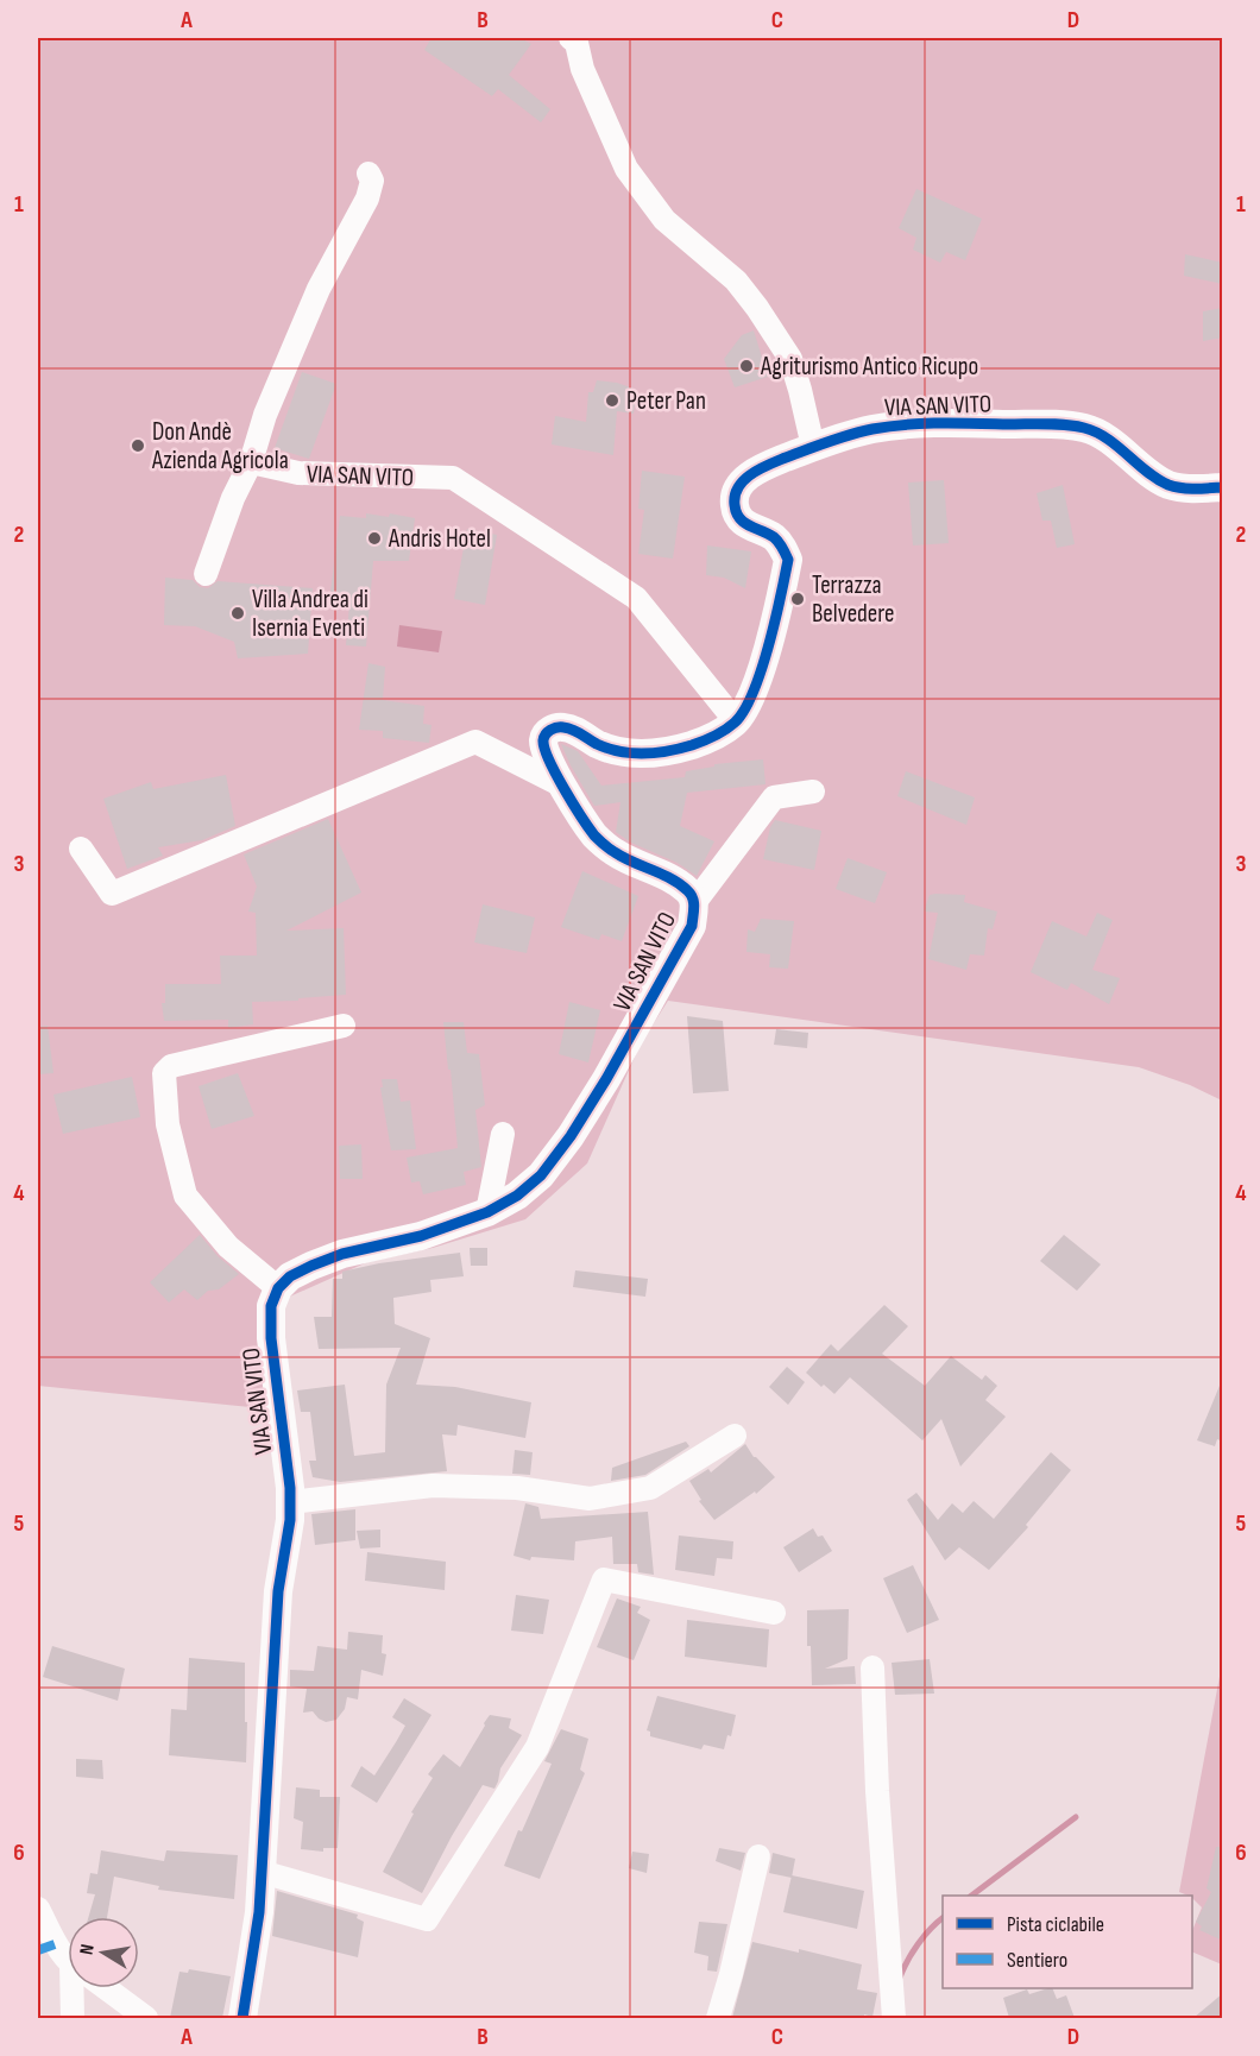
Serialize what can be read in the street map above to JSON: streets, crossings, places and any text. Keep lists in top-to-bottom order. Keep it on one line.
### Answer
{"streets":{"street":["VIA SAN VITO"]},"places":["Agriturismo Antico Ricupo","Peter Pan","Don Andè Azienda Agricola","Andris Hotel","Terrazza Belvedere","Villa Andrea di Isernia Eventi"],"legend":["Pista ciclabile","Sentiero"],"north":"left","grid":{"columns":["A","B","C","D"],"rows":["1","2","3","4","5","6"]}}
